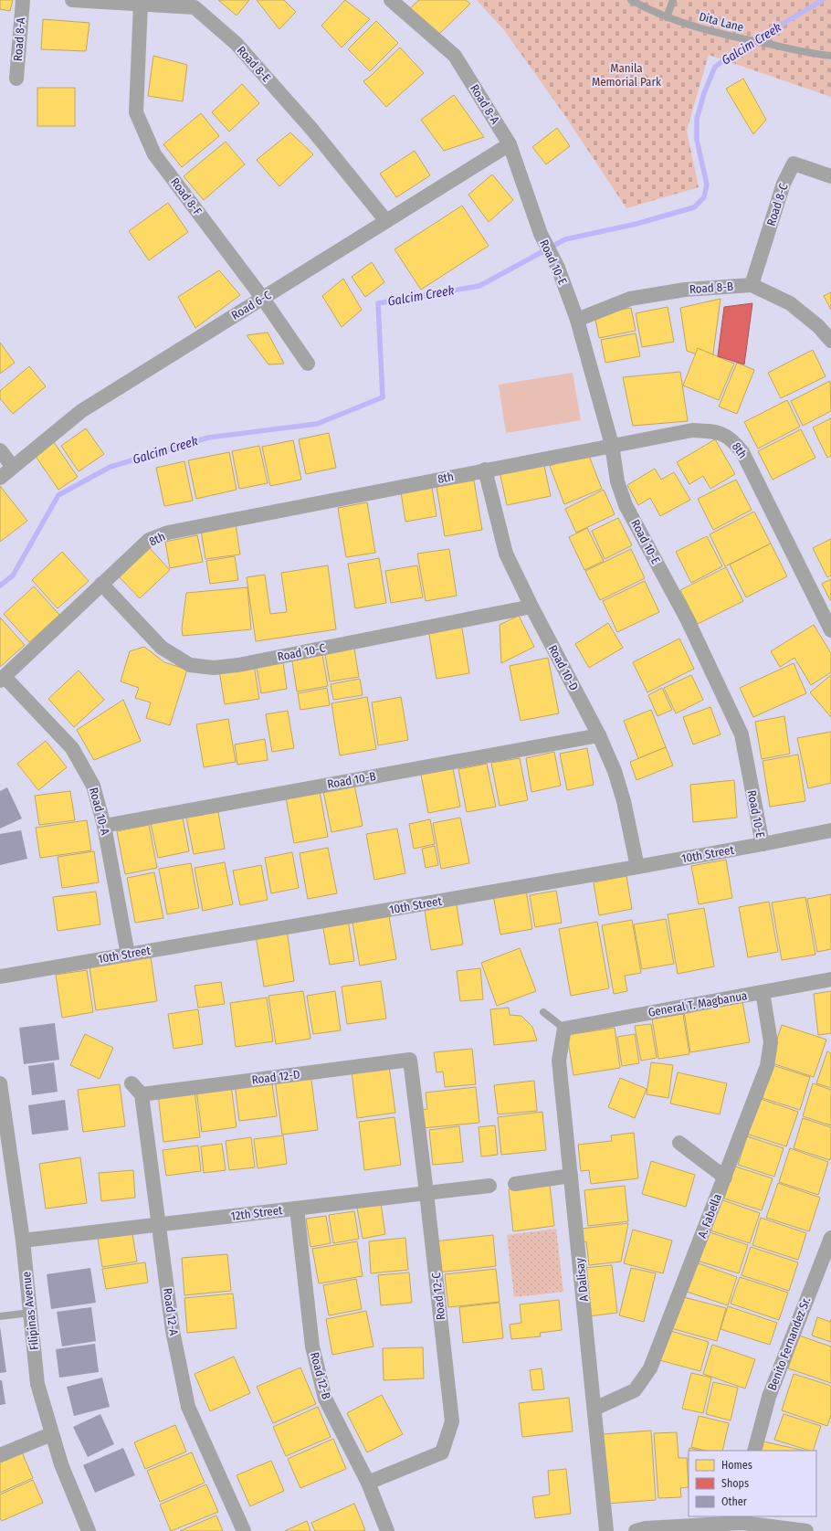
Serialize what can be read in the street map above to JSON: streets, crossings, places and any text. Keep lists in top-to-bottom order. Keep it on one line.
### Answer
{"streets":{"street":["Road 8-A","Road 8-E","Road 8-F","Road 8-C","Road 10-E","Road 8-B","Road 6-C","8th","Road 10-C","Road 10-D","Road 10-B","Road 10-A","10th Street","General T. Magbanua","Road 12-D","12th Street","A. Fabella","A Dalisay","Road 12-C","Filipinas Avenue","Road 12-A","Benito Fernandez Sr.","Road 12-B"],"lane":["Dita Lane"]},"crossings":[["Road 8-A","Road 10-E"],["Road 8-A","Road 6-C"],["Road 8-E","Road 8-F"],["Road 8-E","Road 6-C"],["Road 8-F","Road 6-C"],["Road 8-C","Road 8-B"],["Road 10-E","Road 8-B"],["Road 10-E","8th"],["Road 10-E","10th Street"],["8th","Road 10-C"],["8th","Road 10-D"],["8th","Road 10-A"],["Road 10-C","Road 10-D"],["Road 10-D","Road 10-B"],["Road 10-D","10th Street"],["Road 10-B","Road 10-A"],["Road 10-A","10th Street"],["General T. Magbanua","A. Fabella"],["General T. Magbanua","A Dalisay"],["Road 12-D","Road 12-C"],["Road 12-D","Road 12-A"],["12th Street","Road 12-C"],["12th Street","Filipinas Avenue"],["12th Street","Road 12-A"],["12th Street","Road 12-B"],["A. Fabella","A Dalisay"],["Road 12-C","Road 12-B"]],"water":["Galcim Creek"],"parks":["Manila Memorial Park"],"legend":["Homes","Shops","Other"]}
